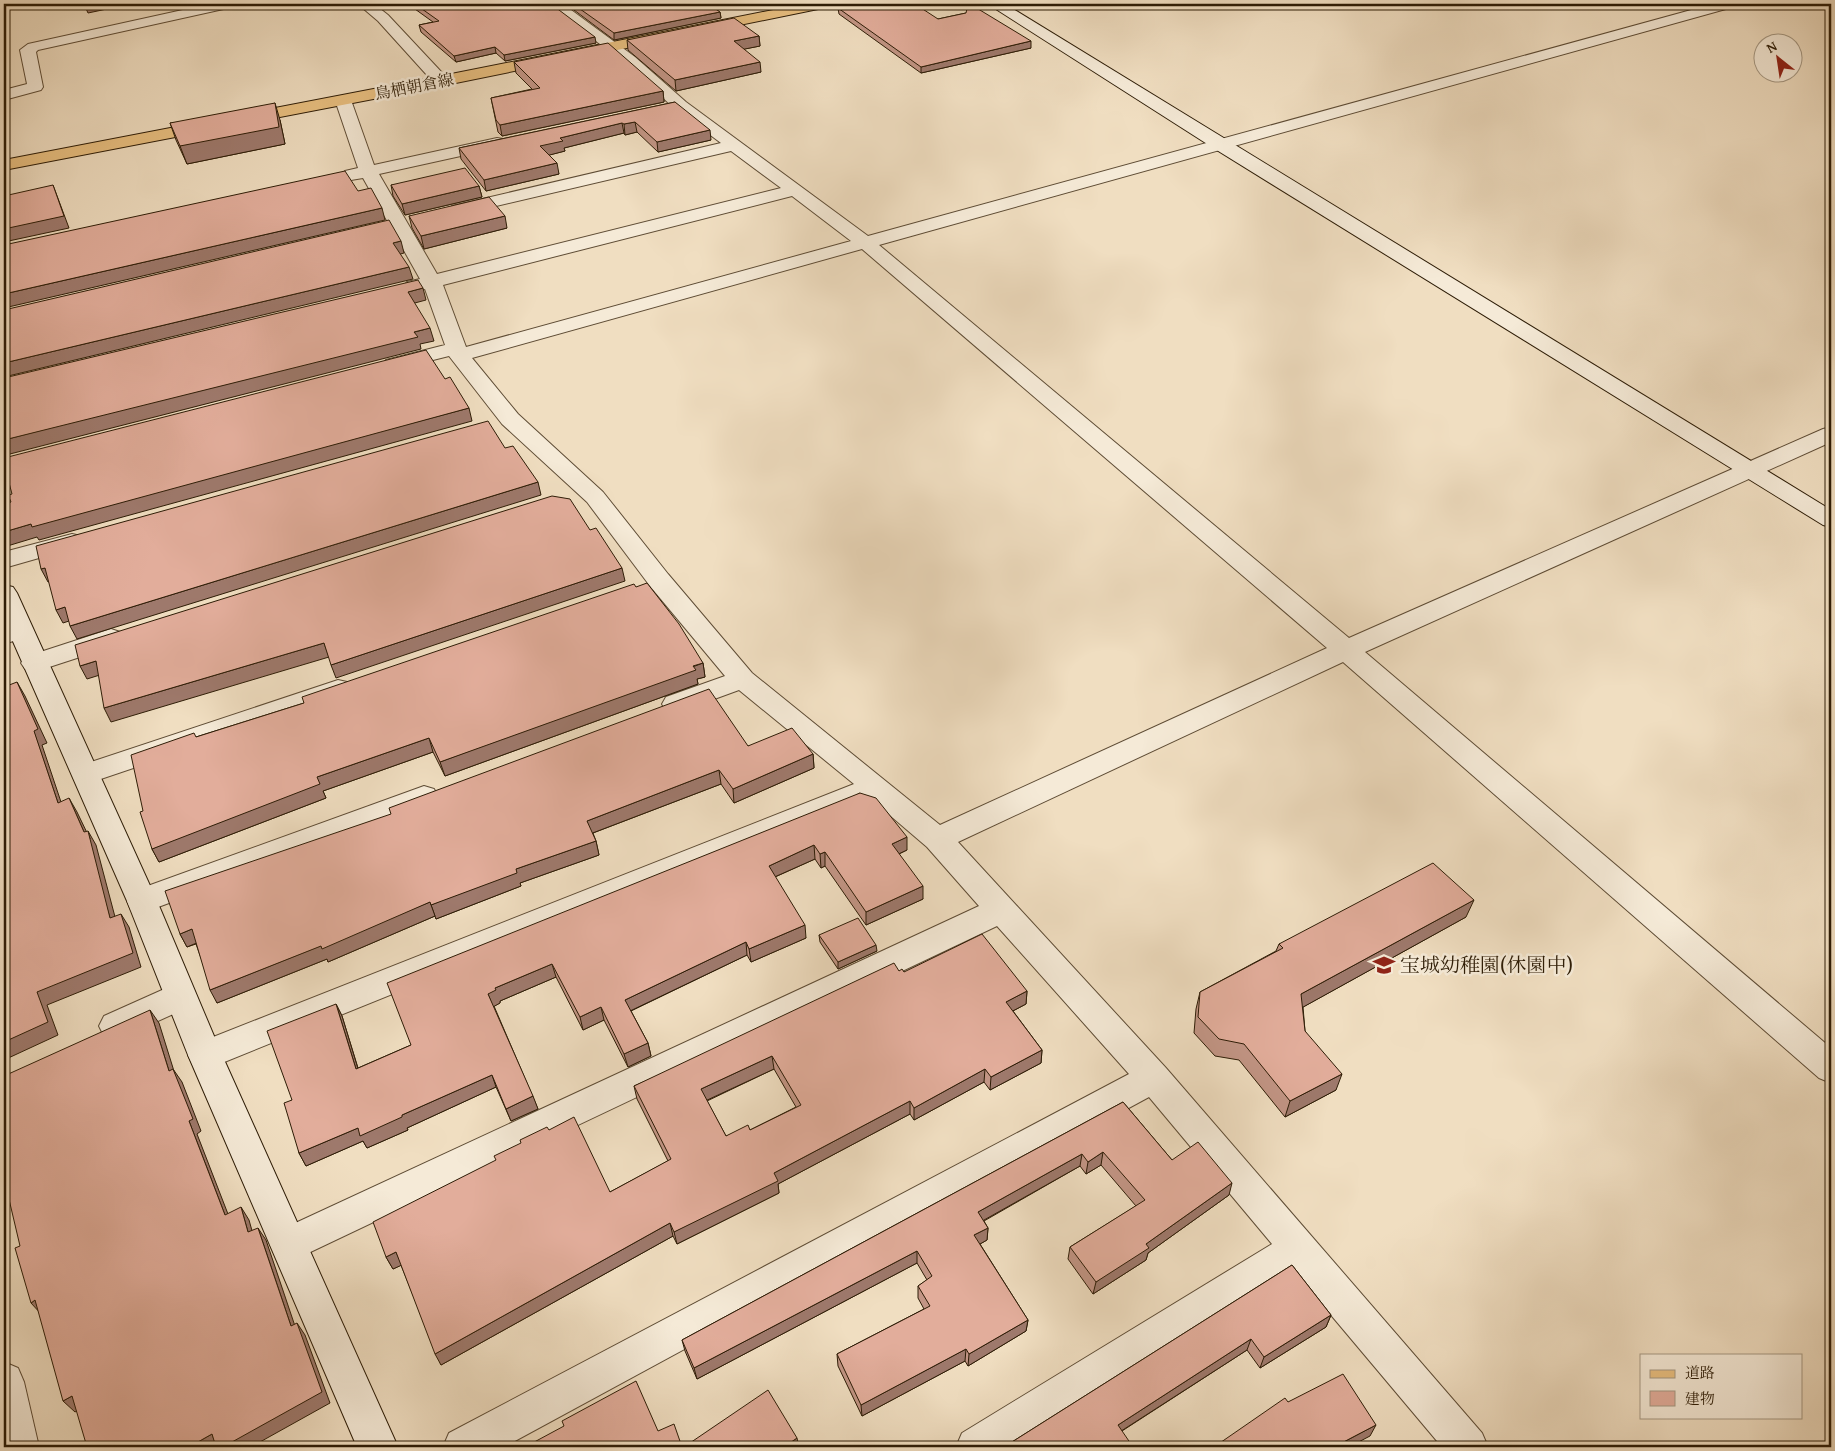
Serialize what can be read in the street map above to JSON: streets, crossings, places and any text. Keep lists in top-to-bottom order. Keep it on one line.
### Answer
{"streets":{"main road":["鳥栖朝倉線"]},"places":{"school or university":["宝城幼稚園(休園中)"]},"legend":["道路","建物"],"north":"top left"}
